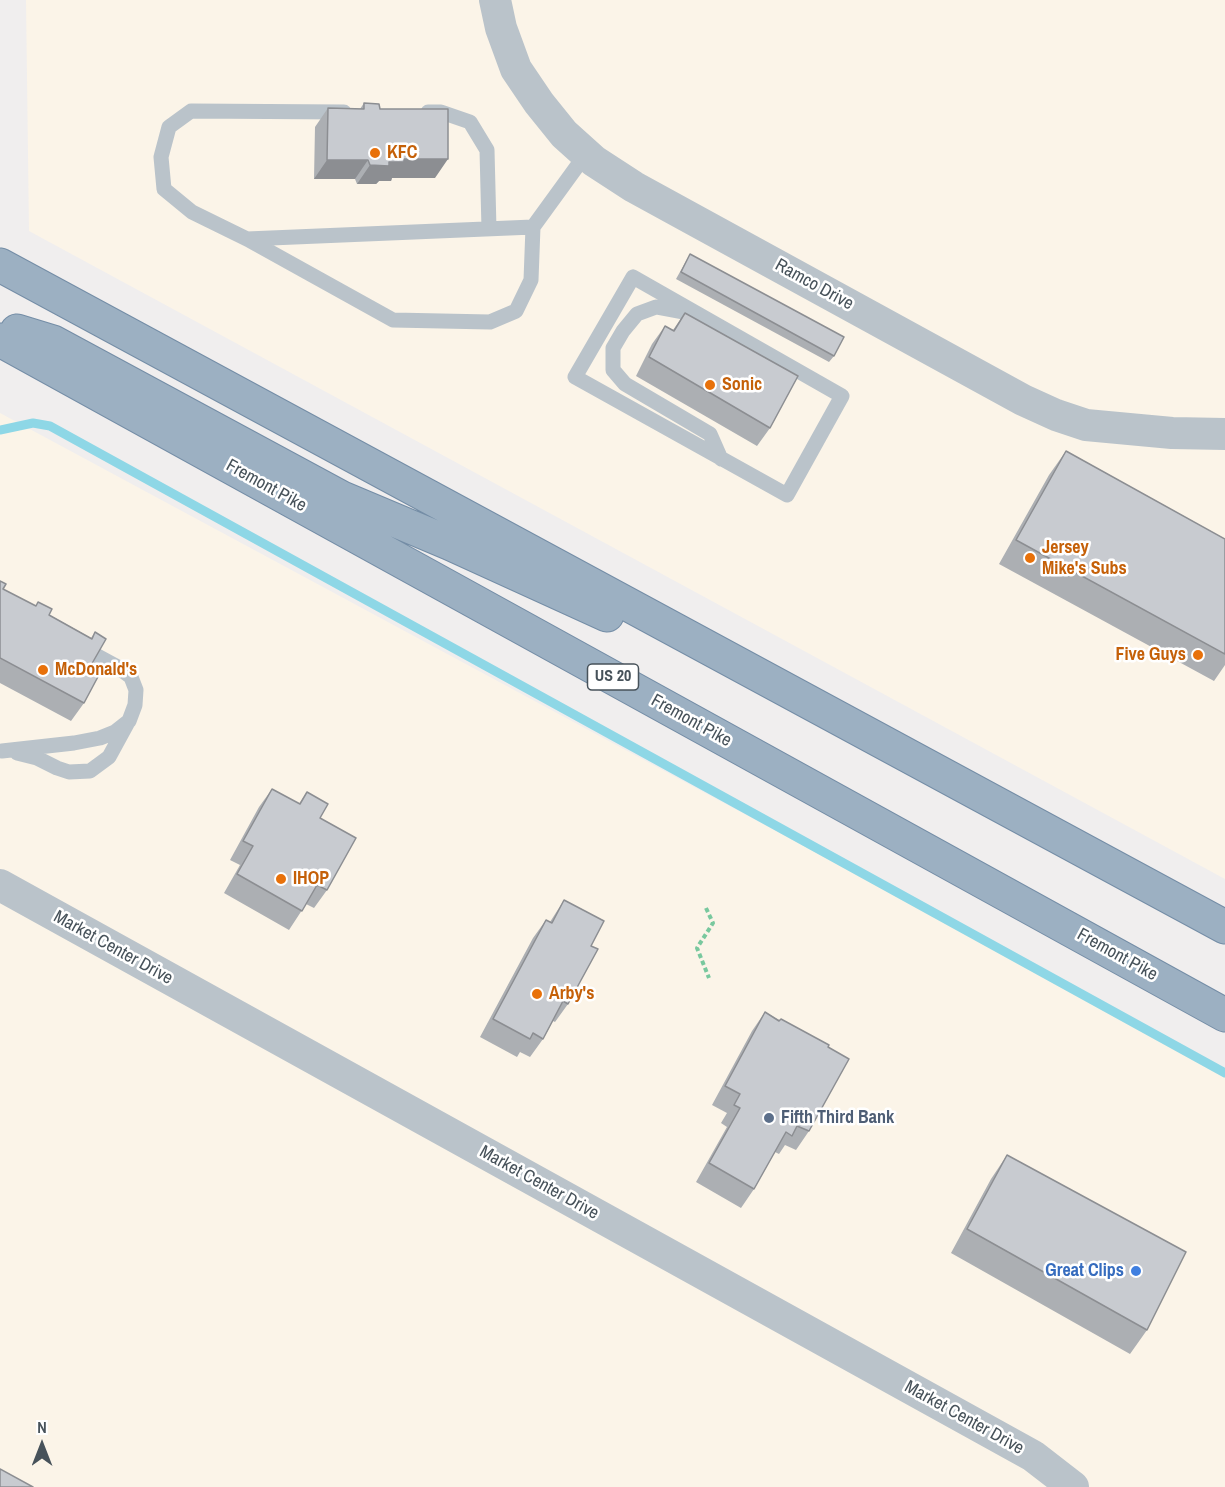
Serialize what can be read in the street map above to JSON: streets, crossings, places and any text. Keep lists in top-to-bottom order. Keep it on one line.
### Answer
{"streets":{"highway":["Fremont Pike","US 20"],"street":["Ramco Drive","Market Center Drive"]},"places":["KFC","Sonic","Jersey Mike's Subs","Five Guys","McDonald's","IHOP","Arby's","Fifth Third Bank","Great Clips"],"north":"top"}
